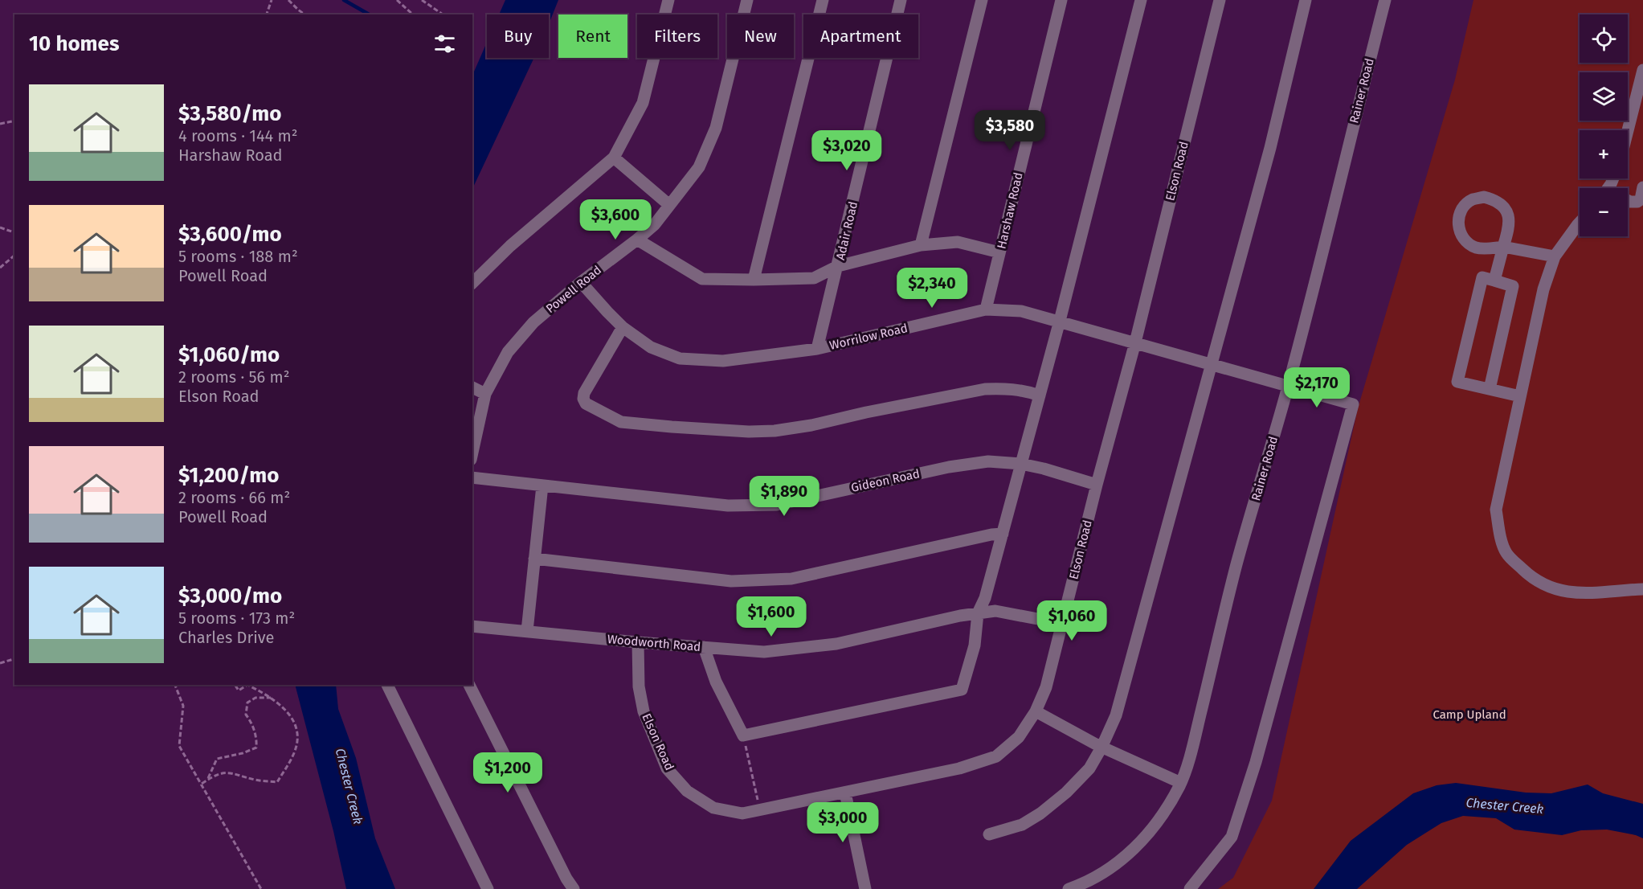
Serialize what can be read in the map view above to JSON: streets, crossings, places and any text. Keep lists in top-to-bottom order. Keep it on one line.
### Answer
{"streets":{"street":["Rainer Road","Elson Road","Harshaw Road","Adair Road","Powell Road","Worrilow Road","Gideon Road","Woodworth Road"]},"crossings":[["Rainer Road","Worrilow Road"],["Elson Road","Worrilow Road"],["Elson Road","Gideon Road"],["Elson Road","Woodworth Road"],["Harshaw Road","Worrilow Road"],["Adair Road","Worrilow Road"],["Powell Road","Worrilow Road"]],"water":["Chester Creek"],"parks":["Camp Upland"],"page":{"map_buttons":["+","−"],"chip":["Buy","Rent","Filters","New","Apartment"],"heading":"10 homes","list":[{"name":"$3,580/mo","note":"4 rooms · 144 m² · Harshaw Road"},{"name":"$3,600/mo","note":"5 rooms · 188 m² · Powell Road"},{"name":"$1,060/mo","note":"2 rooms · 56 m² · Elson Road"},{"name":"$1,200/mo","note":"2 rooms · 66 m² · Powell Road"},{"name":"$3,000/mo","note":"5 rooms · 173 m² · Charles Drive"}],"price":["$3,580","$3,020","$3,600","$2,340","$2,170","$1,890","$1,600","$1,060","$1,200","$3,000"]}}
